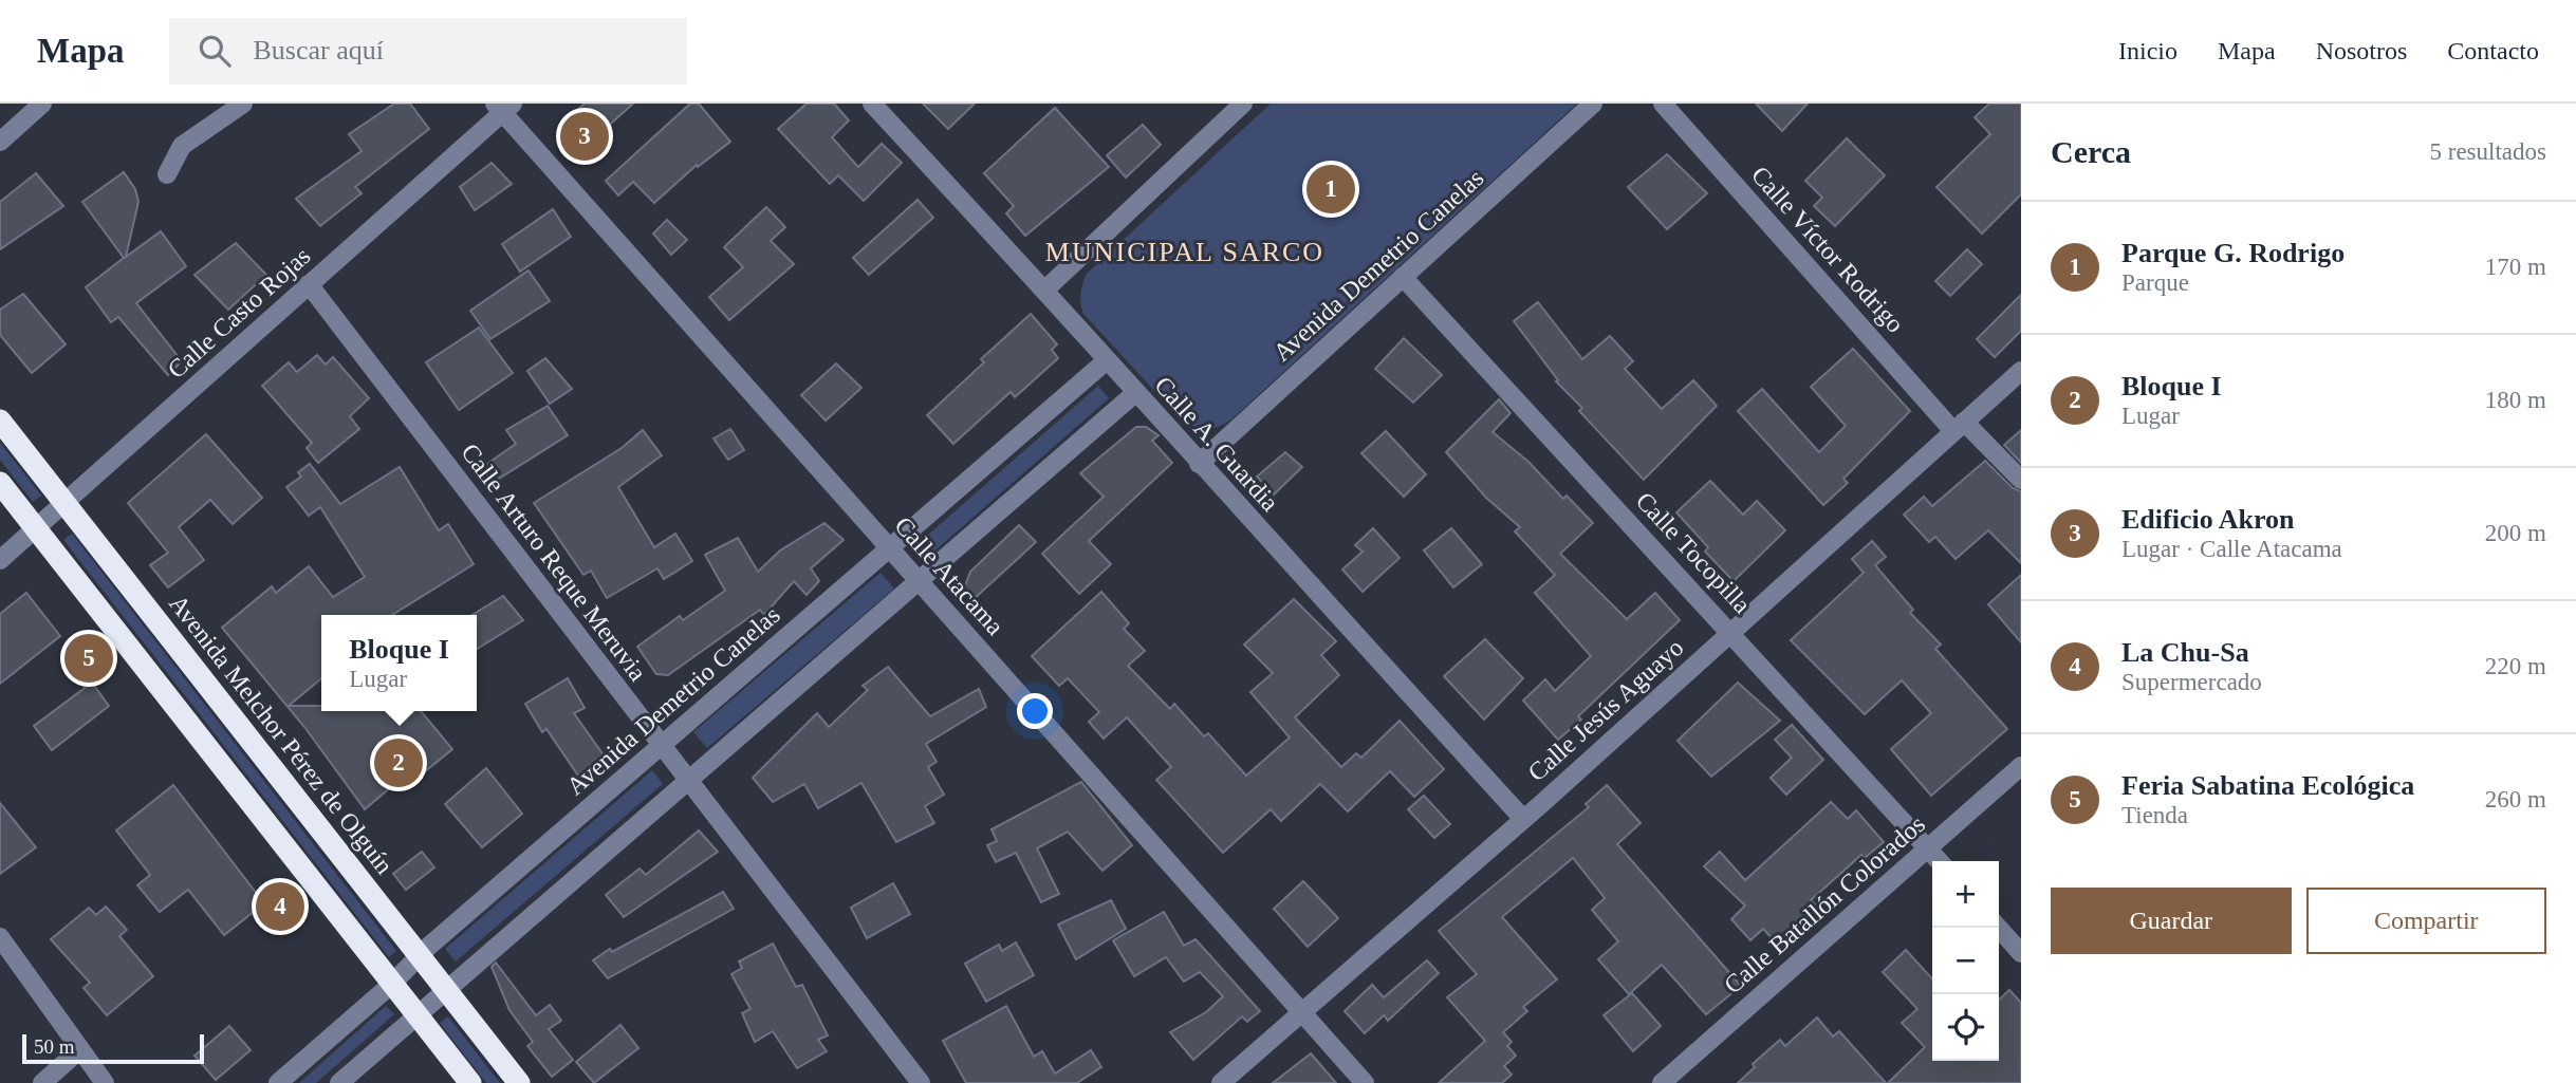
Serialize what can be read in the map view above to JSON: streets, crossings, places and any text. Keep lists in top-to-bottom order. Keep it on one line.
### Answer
{"streets":{"highway":["Avenida Melchor Pérez de Olguín"],"street":["Calle Víctor Rodrigo","Avenida Demetrio Canelas","Calle Casto Rojas","Calle A. Guardia","Calle Tocopilla","Calle Arturo Reque Meruvia","Calle Atacama","Calle Jesús Aguayo","Calle Batallón Colorados"]},"crossings":[["Calle Víctor Rodrigo","Calle Jesús Aguayo"],["Avenida Demetrio Canelas","Calle A. Guardia"],["Avenida Demetrio Canelas","Calle Tocopilla"],["Avenida Demetrio Canelas","Calle Arturo Reque Meruvia"],["Avenida Demetrio Canelas","Calle Atacama"],["Avenida Demetrio Canelas","Avenida Melchor Pérez de Olguín"],["Calle Casto Rojas","Calle Arturo Reque Meruvia"],["Calle Casto Rojas","Calle Atacama"],["Calle Casto Rojas","Avenida Melchor Pérez de Olguín"],["Calle A. Guardia","Calle Jesús Aguayo"],["Calle Tocopilla","Calle Jesús Aguayo"],["Calle Tocopilla","Calle Batallón Colorados"],["Calle Atacama","Calle Jesús Aguayo"]],"districts":["MUNICIPAL SARCO"],"scale_bar":"50 m","page":{"header":"Mapa","search":"Buscar aquí","nav":["Inicio","Mapa","Nosotros","Contacto"],"heading":["Cerca","5 resultados"],"pins":["3","1","5","2","4"],"list":[{"mark":"1","name":"Parque G. Rodrigo","note":"Parque","value":"170 m"},{"mark":"2","name":"Bloque I","note":"Lugar","value":"180 m"},{"mark":"3","name":"Edificio Akron","note":"Lugar · Calle Atacama","value":"200 m"},{"mark":"4","name":"La Chu-Sa","note":"Supermercado","value":"220 m"},{"mark":"5","name":"Feria Sabatina Ecológica","note":"Tienda","value":"260 m"}],"popup":["Bloque I","Lugar"],"map_buttons":["+","−"],"buttons":["Guardar","Compartir"],"scale":"50 m"}}
